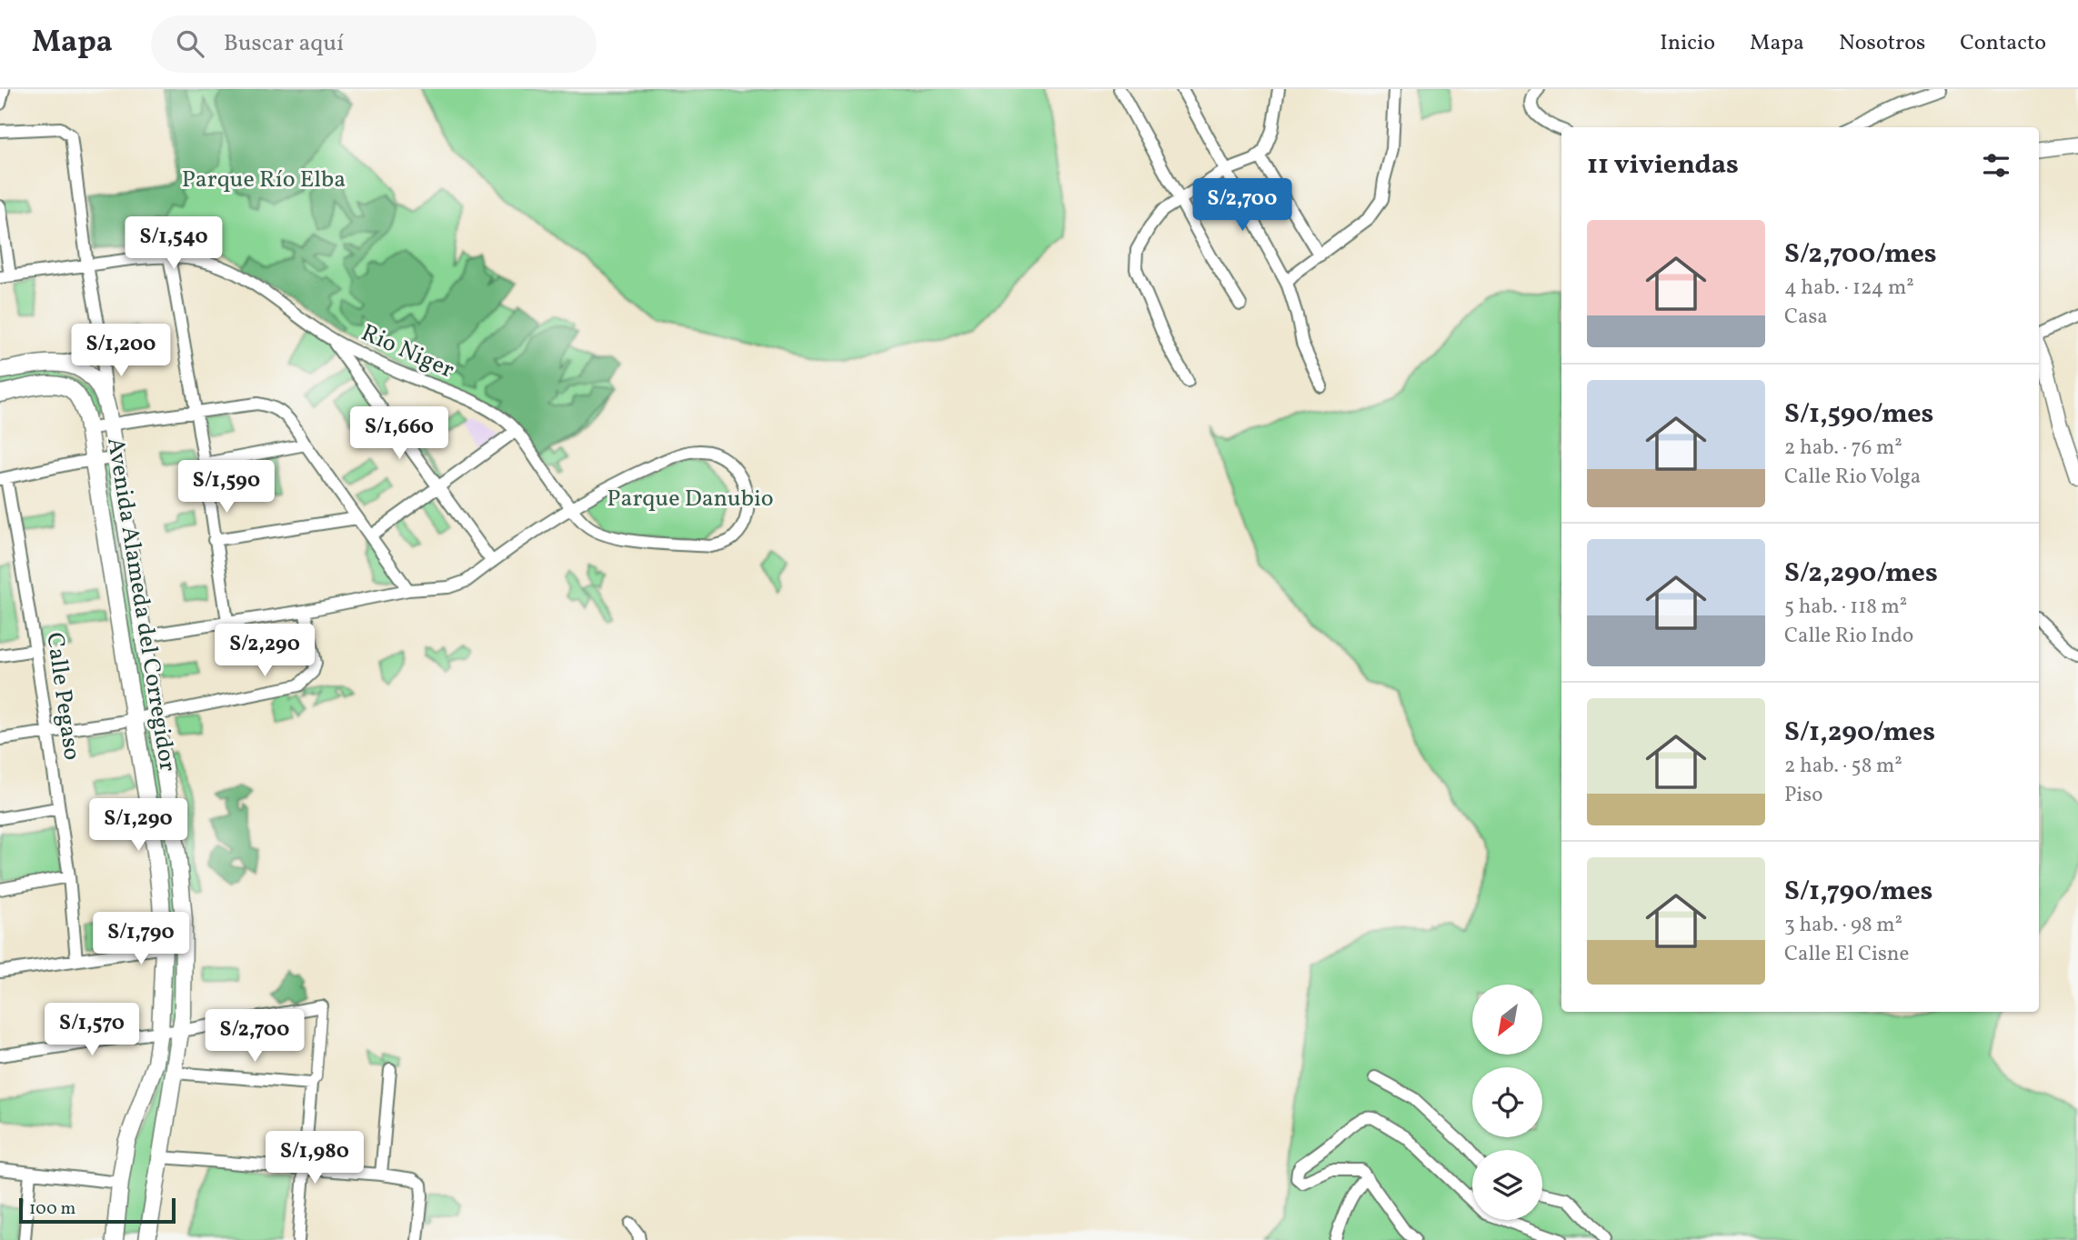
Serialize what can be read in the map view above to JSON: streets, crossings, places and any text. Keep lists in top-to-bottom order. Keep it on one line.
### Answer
{"streets":{"main road":["Avenida Alameda del Corregidor"],"street":["Rio Niger","Calle Pegaso"]},"parks":["Parque Río Elba","Parque Danubio"],"scale_bar":"100 m","north":"bottom left","page":{"header":"Mapa","search":"Buscar aquí","nav":["Inicio","Mapa","Nosotros","Contacto"],"heading":"11 viviendas","price":["S/2,700","S/1,540","S/1,200","S/1,660","S/1,590","S/2,290","S/1,290","S/1,790","S/1,570","S/2,700","S/1,980"],"list":[{"name":"S/2,700/mes","note":"4 hab. · 124 m² · Casa"},{"name":"S/1,590/mes","note":"2 hab. · 76 m² · Calle Rio Volga"},{"name":"S/2,290/mes","note":"5 hab. · 118 m² · Calle Rio Indo"},{"name":"S/1,290/mes","note":"2 hab. · 58 m² · Piso"},{"name":"S/1,790/mes","note":"3 hab. · 98 m² · Calle El Cisne"}],"scale":"100 m"}}
